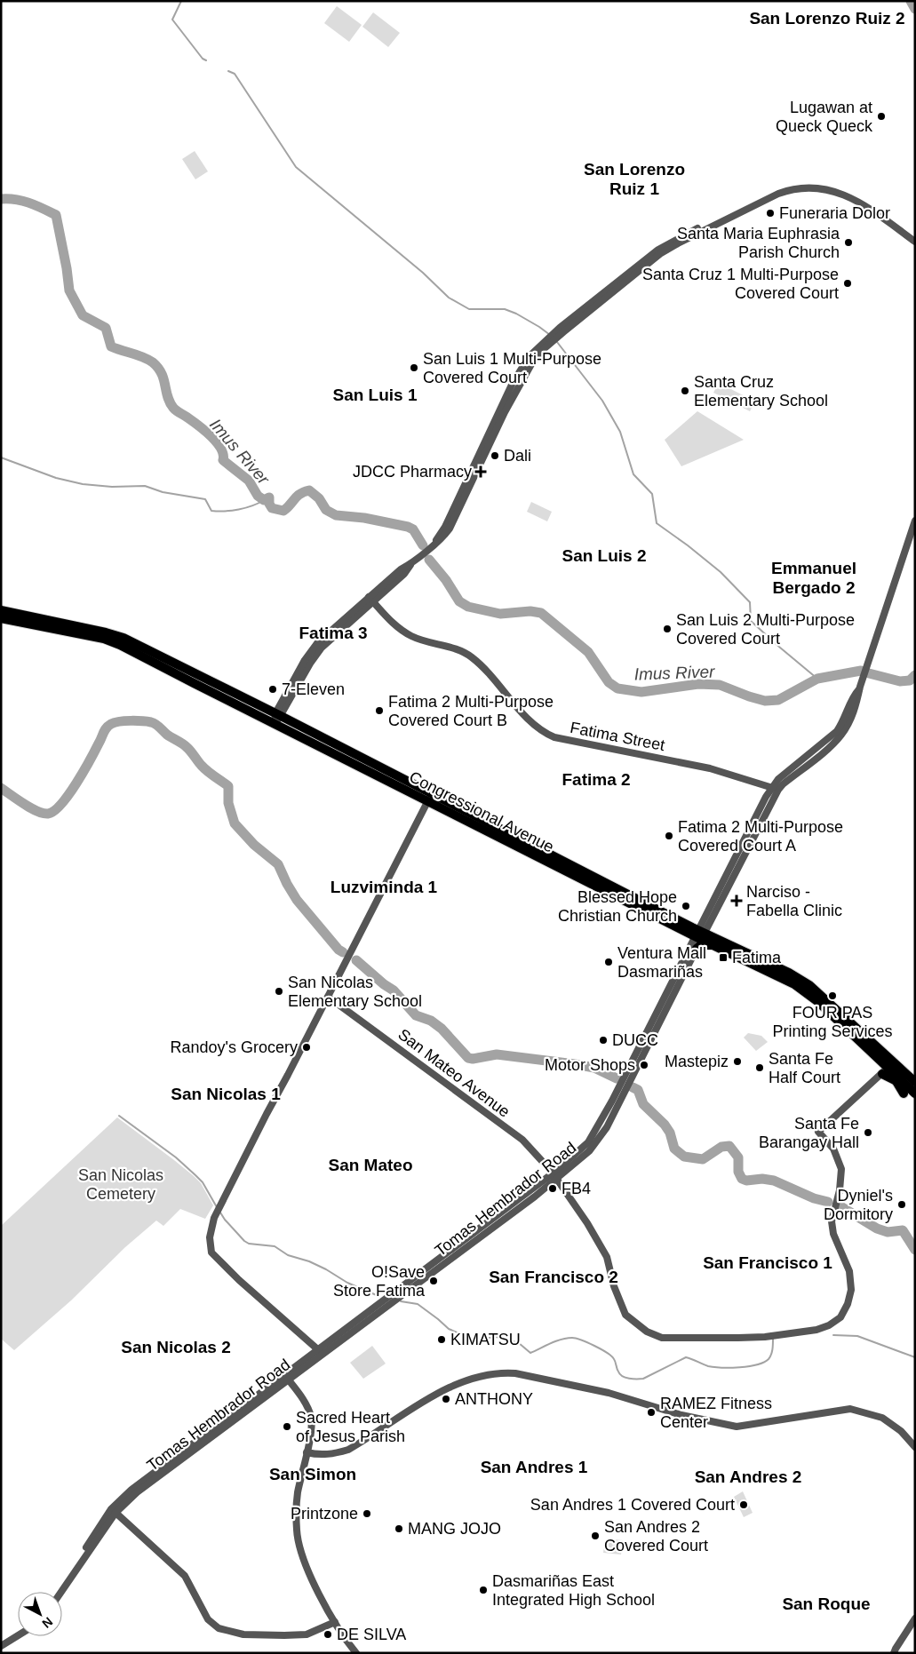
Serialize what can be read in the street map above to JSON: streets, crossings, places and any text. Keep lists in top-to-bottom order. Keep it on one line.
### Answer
{"streets":{"main road":["Congressional Avenue"],"street":["Fatima Street","San Mateo Avenue","Tomas Hembrador Road"]},"crossings":[["Fatima Street","Tomas Hembrador Road"],["Congressional Avenue","San Mateo Avenue"],["Congressional Avenue","Tomas Hembrador Road"],["San Mateo Avenue","Tomas Hembrador Road"]],"districts":["San Lorenzo Ruiz 2","San Lorenzo Ruiz 1","San Luis 1","San Luis 2","Emmanuel Bergado 2","Fatima 3","Fatima 2","Luzviminda 1","San Nicolas 1","San Mateo","San Francisco 1","San Francisco 2","San Nicolas 2","San Andres 1","San Simon","San Andres 2","San Roque"],"water":["Imus River"],"parks":["San Nicolas Cemetery"],"places":{"other":["Lugawan at Queck Queck","Funeraria Dolor","Santa Maria Euphrasia Parish Church","Santa Cruz 1 Multi-Purpose Covered Court","San Luis 1 Multi-Purpose Covered Court","Santa Cruz Elementary School","Dali","San Luis 2 Multi-Purpose Covered Court","7-Eleven","Fatima 2 Multi-Purpose Covered Court B","Fatima 2 Multi-Purpose Covered Court A","Blessed Hope Christian Church","Ventura Mall Dasmariñas","San Nicolas Elementary School","FOUR PAS Printing Services","DUCC","Randoy's Grocery","Mastepiz","Motor Shops","Santa Fe Half Court","Santa Fe Barangay Hall","FB4","Dyniel's Dormitory","O!Save Store Fatima","KIMATSU","ANTHONY","RAMEZ Fitness Center","Sacred Heart of Jesus Parish","San Andres 1 Covered Court","Printzone","MANG JOJO","San Andres 2 Covered Court","Dasmariñas East Integrated High School","DE SILVA"],"health":["JDCC Pharmacy","Narciso - Fabella Clinic"],"transit":["Fatima"]},"north":"bottom right"}
